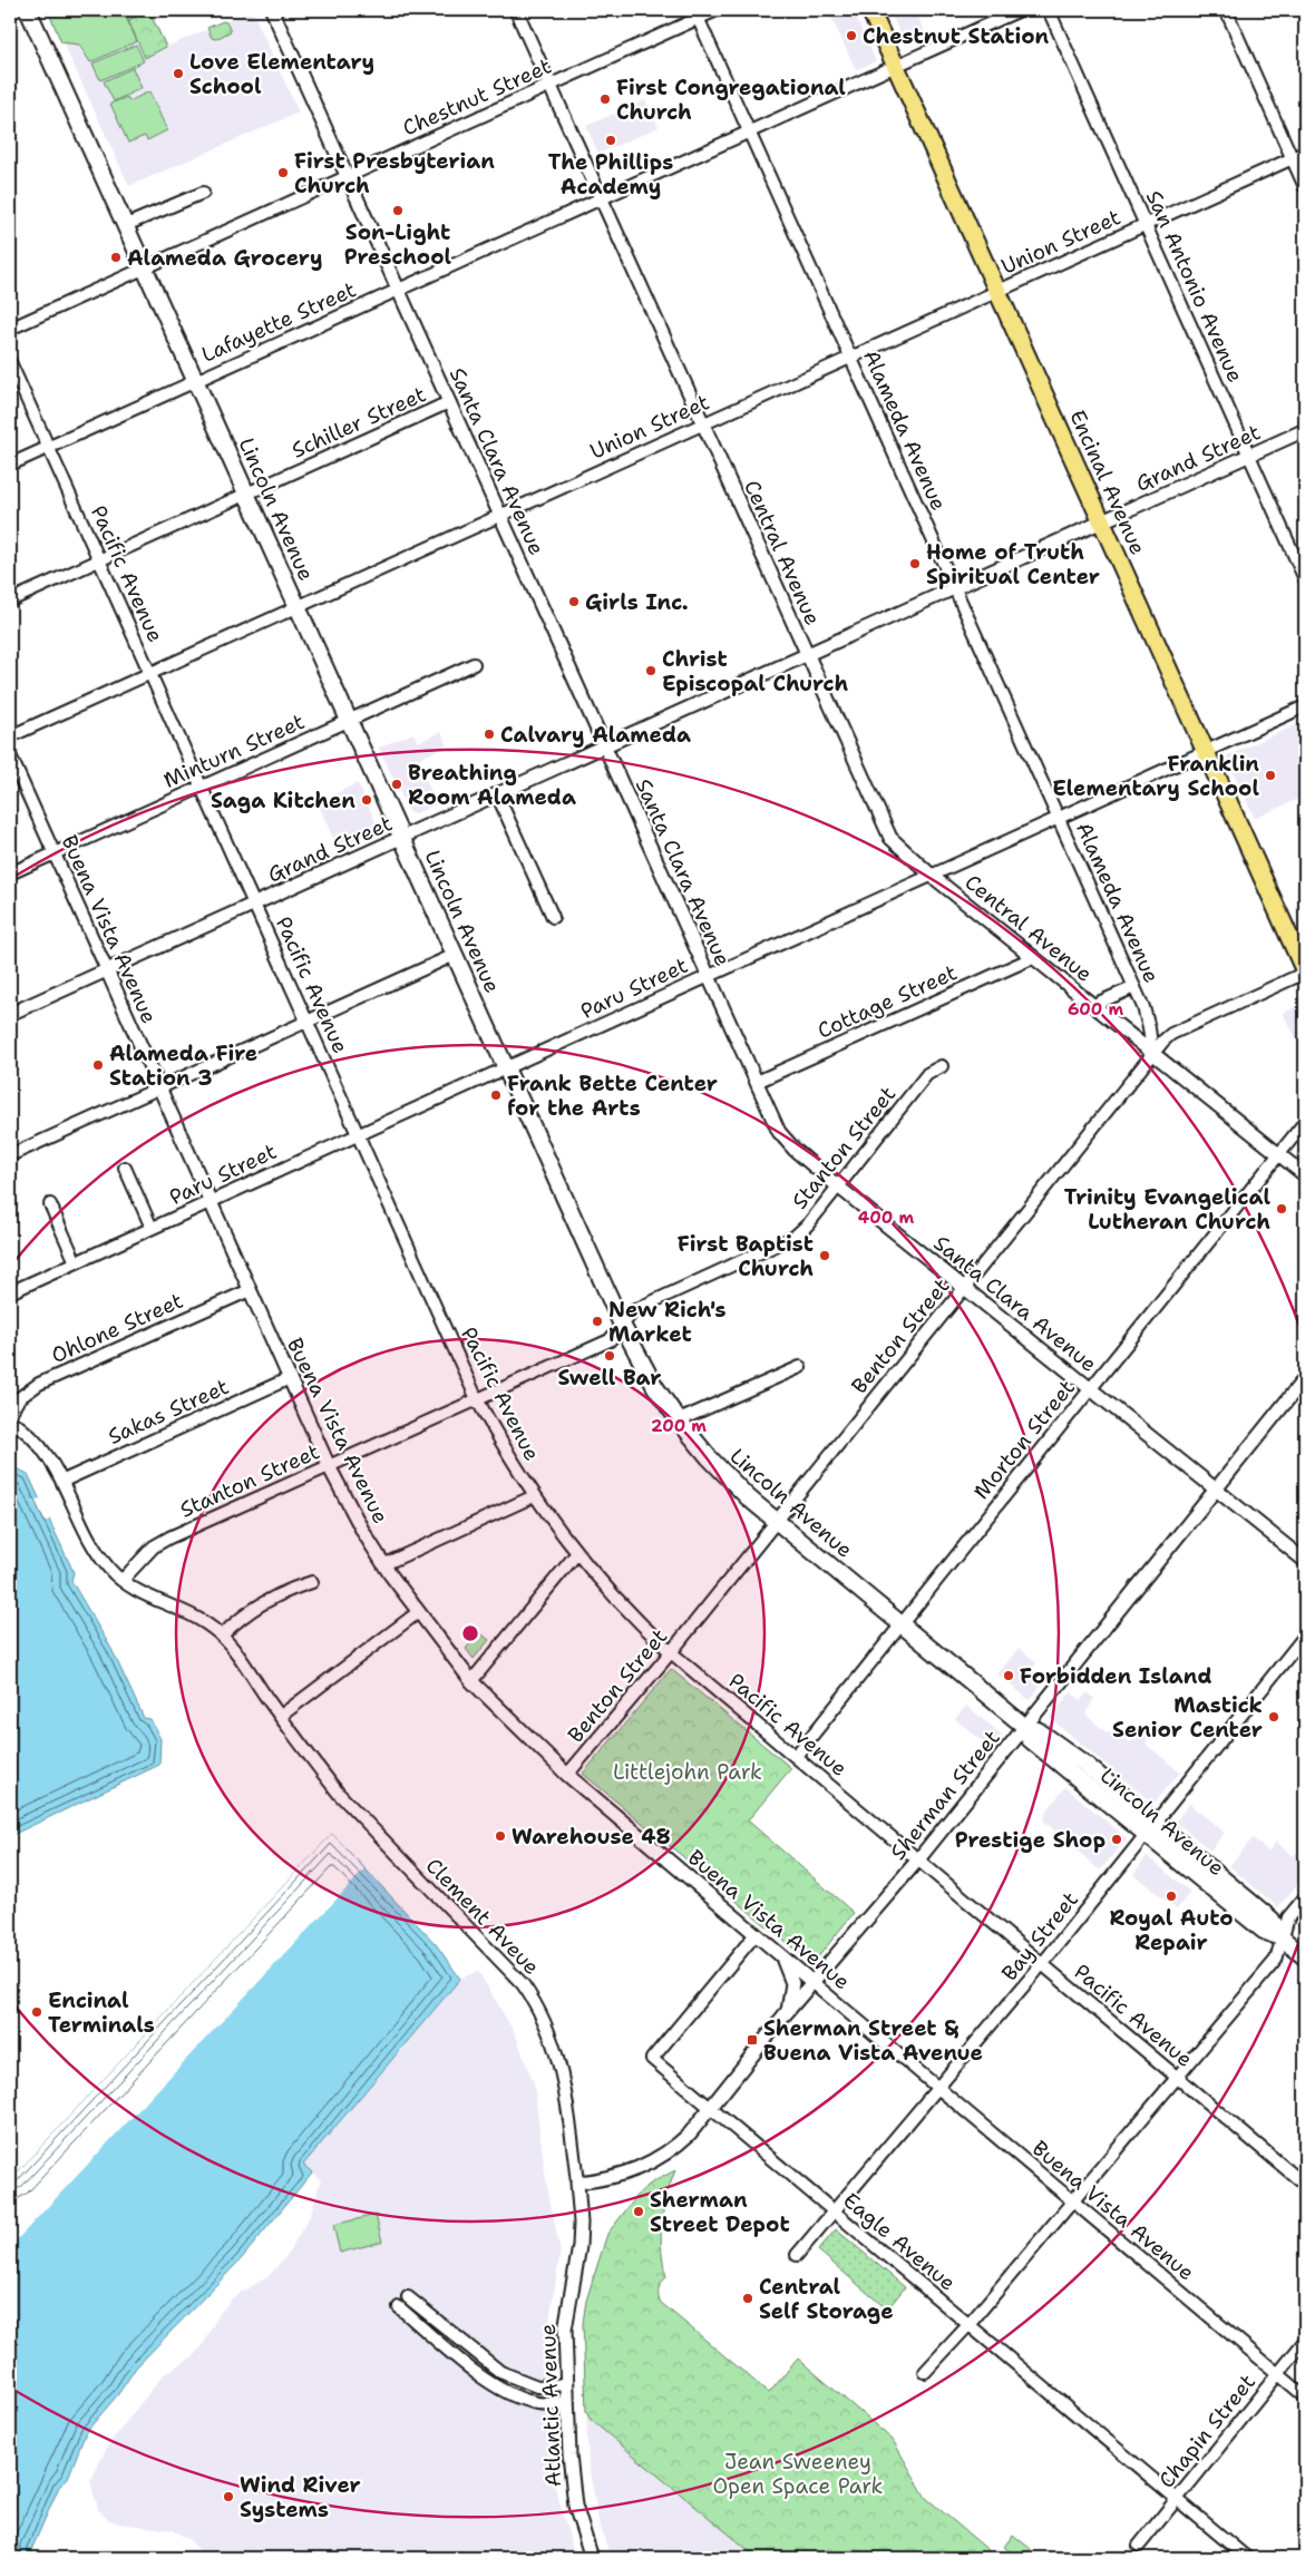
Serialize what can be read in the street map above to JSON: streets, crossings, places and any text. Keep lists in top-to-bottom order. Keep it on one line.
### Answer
{"streets":{"main road":["Encinal Avenue","Lincoln Avenue"],"street":["Chestnut Street","Union Street","San Antonio Avenue","Lafayette Street","Schiller Street","Alameda Avenue","Grand Street","Santa Clara Avenue","Central Avenue","Pacific Avenue","Minturn Street","Buena Vista Avenue","Paru Street","Cottage Street","Stanton Street","Ohlone Street","Benton Street","Sakas Street","Morton Street","Sherman Street","Clement Aveue","Bay Street","Eagle Avenue","Atlantic Avenue","Chapin Street"]},"crossings":[["Chestnut Street","Alameda Avenue"],["Chestnut Street","Santa Clara Avenue"],["Chestnut Street","Lincoln Avenue"],["Chestnut Street","Central Avenue"],["Union Street","San Antonio Avenue"],["Union Street","Alameda Avenue"],["Union Street","Santa Clara Avenue"],["Union Street","Encinal Avenue"],["Union Street","Lincoln Avenue"],["Union Street","Central Avenue"],["Union Street","Pacific Avenue"],["San Antonio Avenue","Grand Street"],["Lafayette Street","Alameda Avenue"],["Lafayette Street","Santa Clara Avenue"],["Lafayette Street","Encinal Avenue"],["Lafayette Street","Lincoln Avenue"],["Lafayette Street","Central Avenue"],["Lafayette Street","Pacific Avenue"],["Schiller Street","Santa Clara Avenue"],["Schiller Street","Lincoln Avenue"],["Schiller Street","Pacific Avenue"],["Alameda Avenue","Grand Street"],["Alameda Avenue","Central Avenue"],["Alameda Avenue","Paru Street"],["Alameda Avenue","Benton Street"],["Grand Street","Santa Clara Avenue"],["Grand Street","Encinal Avenue"],["Grand Street","Lincoln Avenue"],["Grand Street","Central Avenue"],["Grand Street","Pacific Avenue"],["Grand Street","Buena Vista Avenue"],["Santa Clara Avenue","Paru Street"],["Santa Clara Avenue","Cottage Street"],["Santa Clara Avenue","Stanton Street"],["Santa Clara Avenue","Benton Street"],["Santa Clara Avenue","Morton Street"],["Santa Clara Avenue","Sherman Street"],["Encinal Avenue","Paru Street"],["Encinal Avenue","Benton Street"],["Lincoln Avenue","Minturn Street"],["Lincoln Avenue","Paru Street"],["Lincoln Avenue","Stanton Street"],["Lincoln Avenue","Benton Street"],["Lincoln Avenue","Morton Street"],["Lincoln Avenue","Sherman Street"],["Lincoln Avenue","Bay Street"],["Central Avenue","Paru Street"],["Central Avenue","Cottage Street"],["Central Avenue","Benton Street"],["Central Avenue","Morton Street"],["Pacific Avenue","Minturn Street"],["Pacific Avenue","Paru Street"],["Pacific Avenue","Stanton Street"],["Pacific Avenue","Benton Street"],["Pacific Avenue","Morton Street"],["Pacific Avenue","Sherman Street"],["Pacific Avenue","Bay Street"],["Minturn Street","Buena Vista Avenue"],["Buena Vista Avenue","Paru Street"],["Buena Vista Avenue","Stanton Street"],["Buena Vista Avenue","Ohlone Street"],["Buena Vista Avenue","Benton Street"],["Buena Vista Avenue","Sakas Street"],["Buena Vista Avenue","Sherman Street"],["Buena Vista Avenue","Bay Street"],["Buena Vista Avenue","Eagle Avenue"],["Buena Vista Avenue","Chapin Street"],["Stanton Street","Clement Aveue"],["Sakas Street","Clement Aveue"],["Sherman Street","Clement Aveue"],["Sherman Street","Eagle Avenue"],["Sherman Street","Atlantic Avenue"],["Clement Aveue","Atlantic Avenue"],["Bay Street","Eagle Avenue"],["Eagle Avenue","Chapin Street"]],"parks":["Littlejohn Park","Jean Sweeney Open Space Park"],"places":{"other":["Chestnut Station","Love Elementary School","First Congregational Church","The Phillips Academy","First Presbyterian Church","Son-Light Preschool","Alameda Grocery","Home of Truth Spiritual Center","Girls Inc.","Christ Episcopal Church","Calvary Alameda","Franklin Elementary School","Breathing Room Alameda","Saga Kitchen","Alameda Fire Station 3","Frank Bette Center for the Arts","Trinity Evangelical Lutheran Church","First Baptist Church","New Rich's Market","Swell Bar","Forbidden Island","Mastick Senior Center","Warehouse 48","Prestige Shop","Royal Auto Repair","Encinal Terminals","Sherman Street Depot","Central Self Storage","Wind River Systems"],"transit":["Sherman Street & Buena Vista Avenue"]},"rings":["600 m","400 m","200 m"]}
